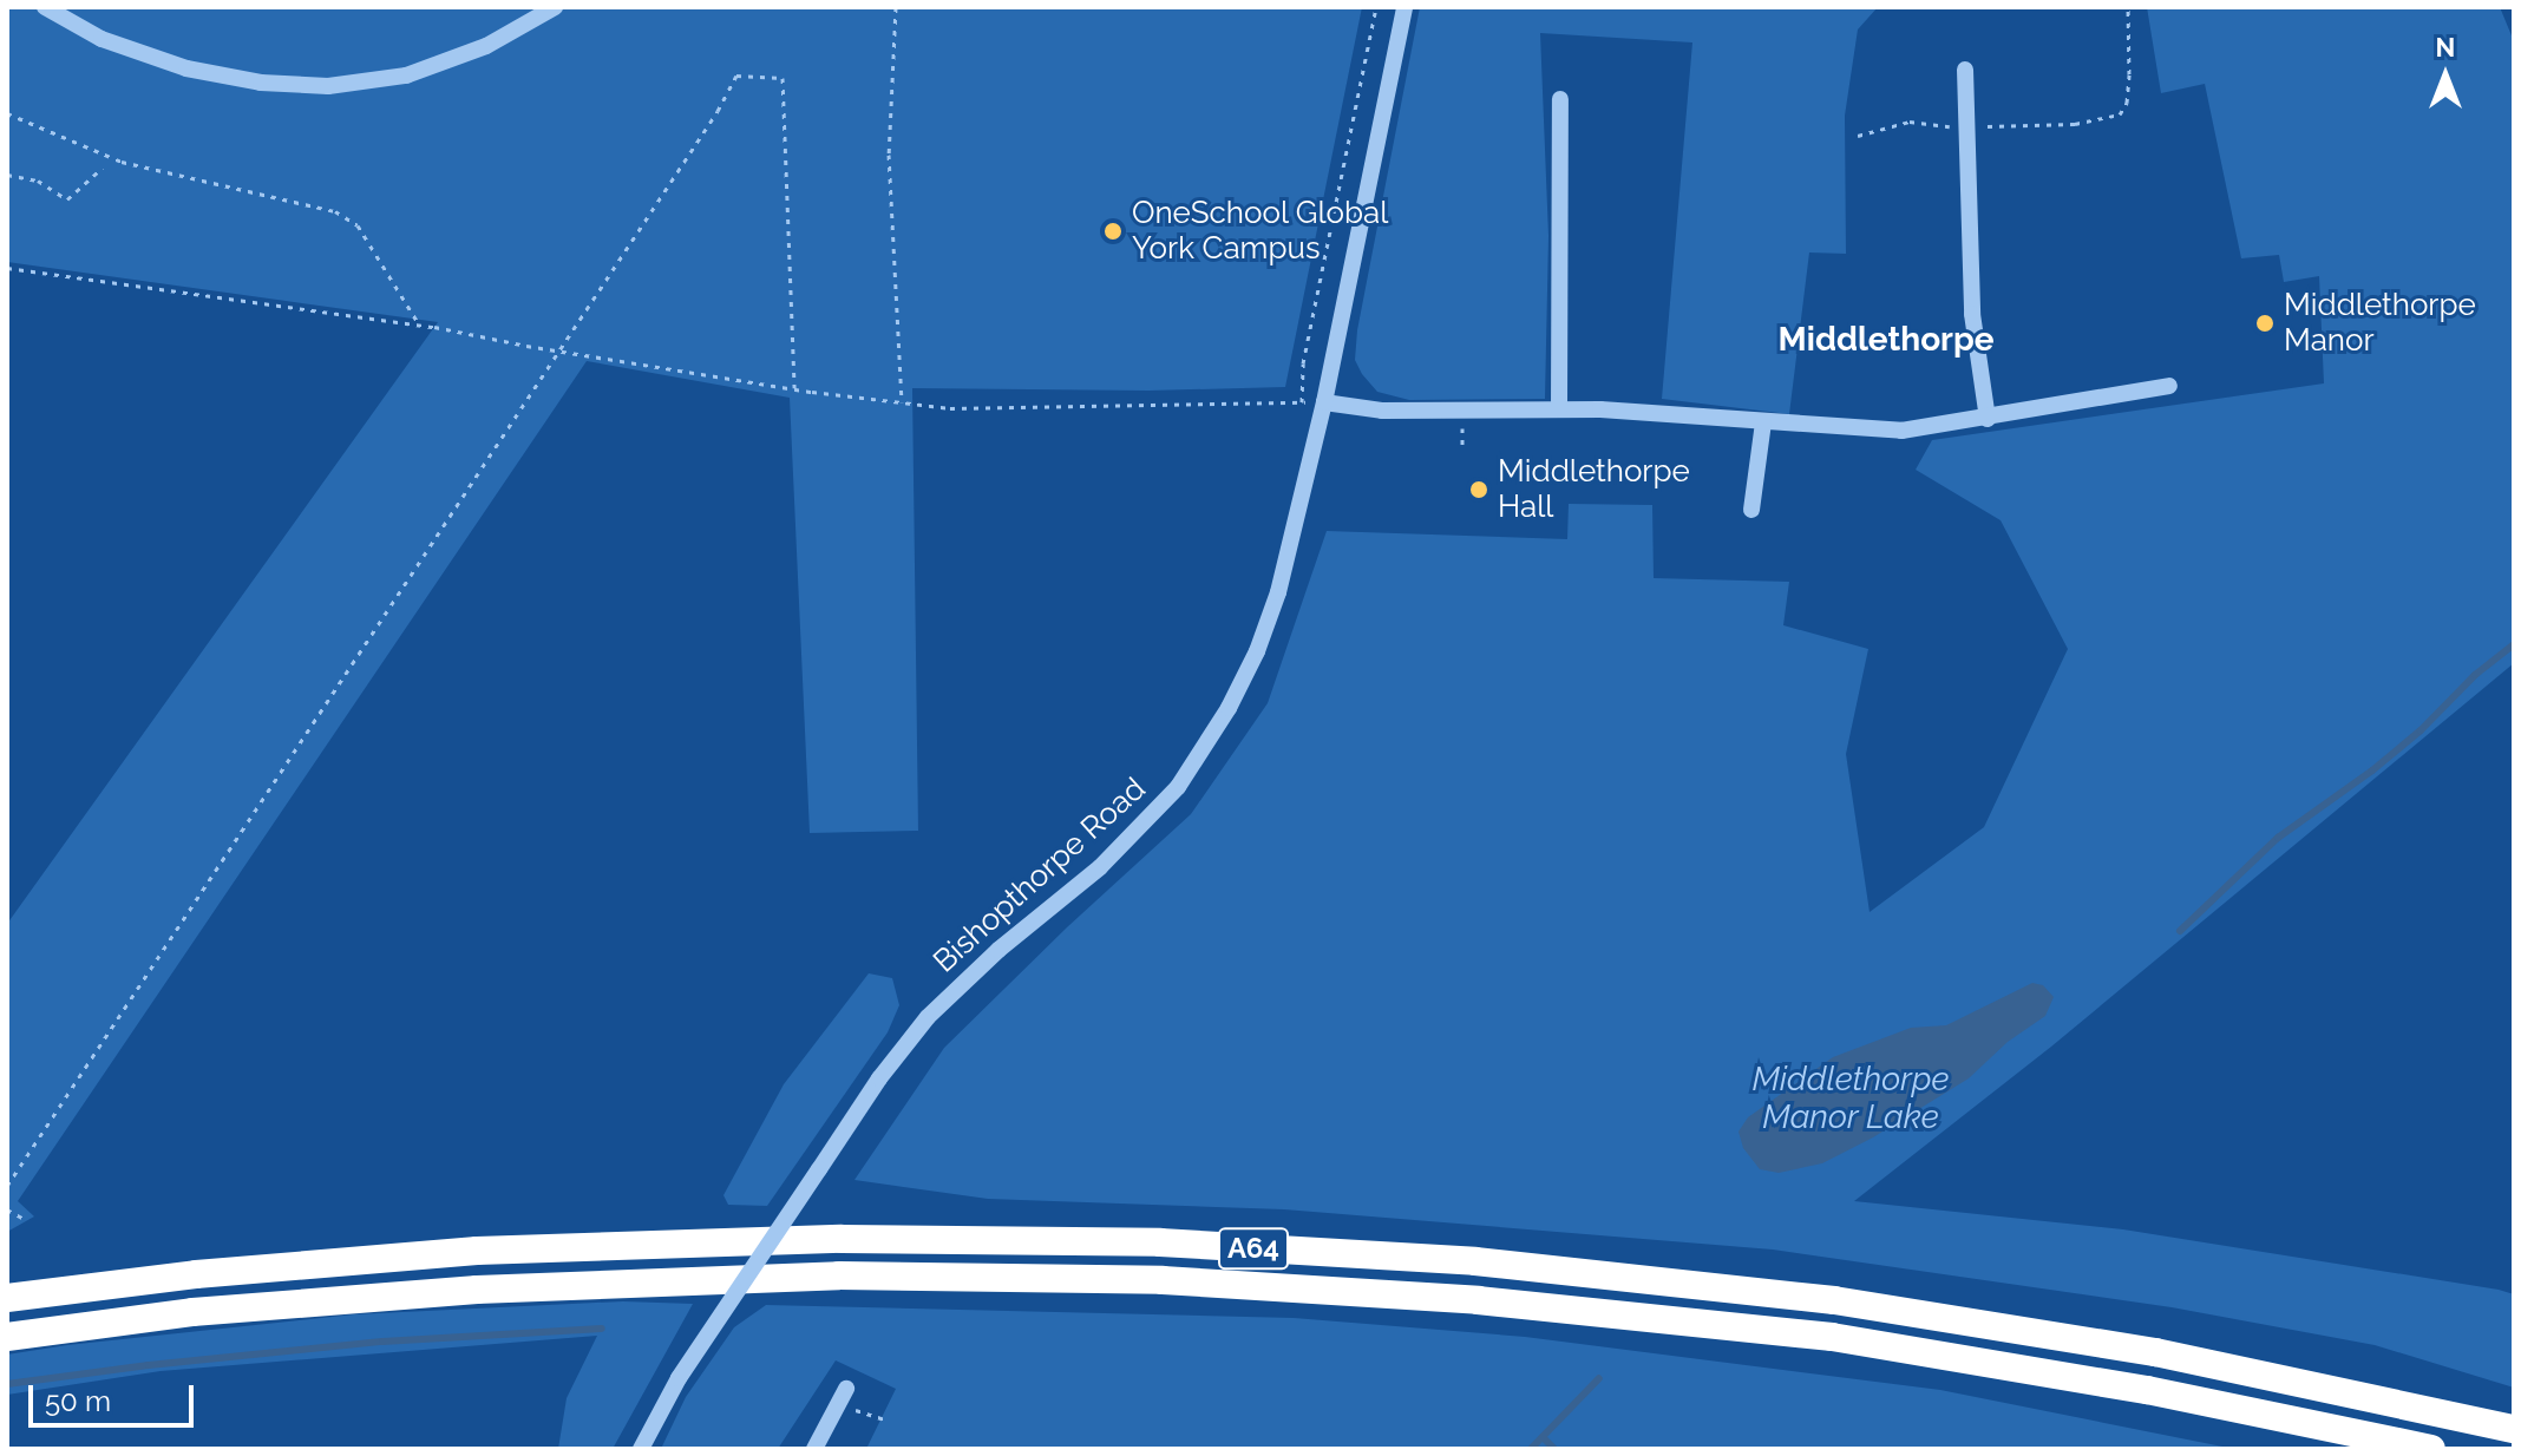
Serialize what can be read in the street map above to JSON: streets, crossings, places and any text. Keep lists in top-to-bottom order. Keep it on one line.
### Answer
{"streets":{"highway":["A64"],"street":["Bishopthorpe Road"]},"districts":["Middlethorpe"],"water":["Middlethorpe Manor Lake"],"places":["OneSchool Global York Campus","Middlethorpe Manor","Middlethorpe Hall"],"scale_bar":"50 m","north":"top"}
